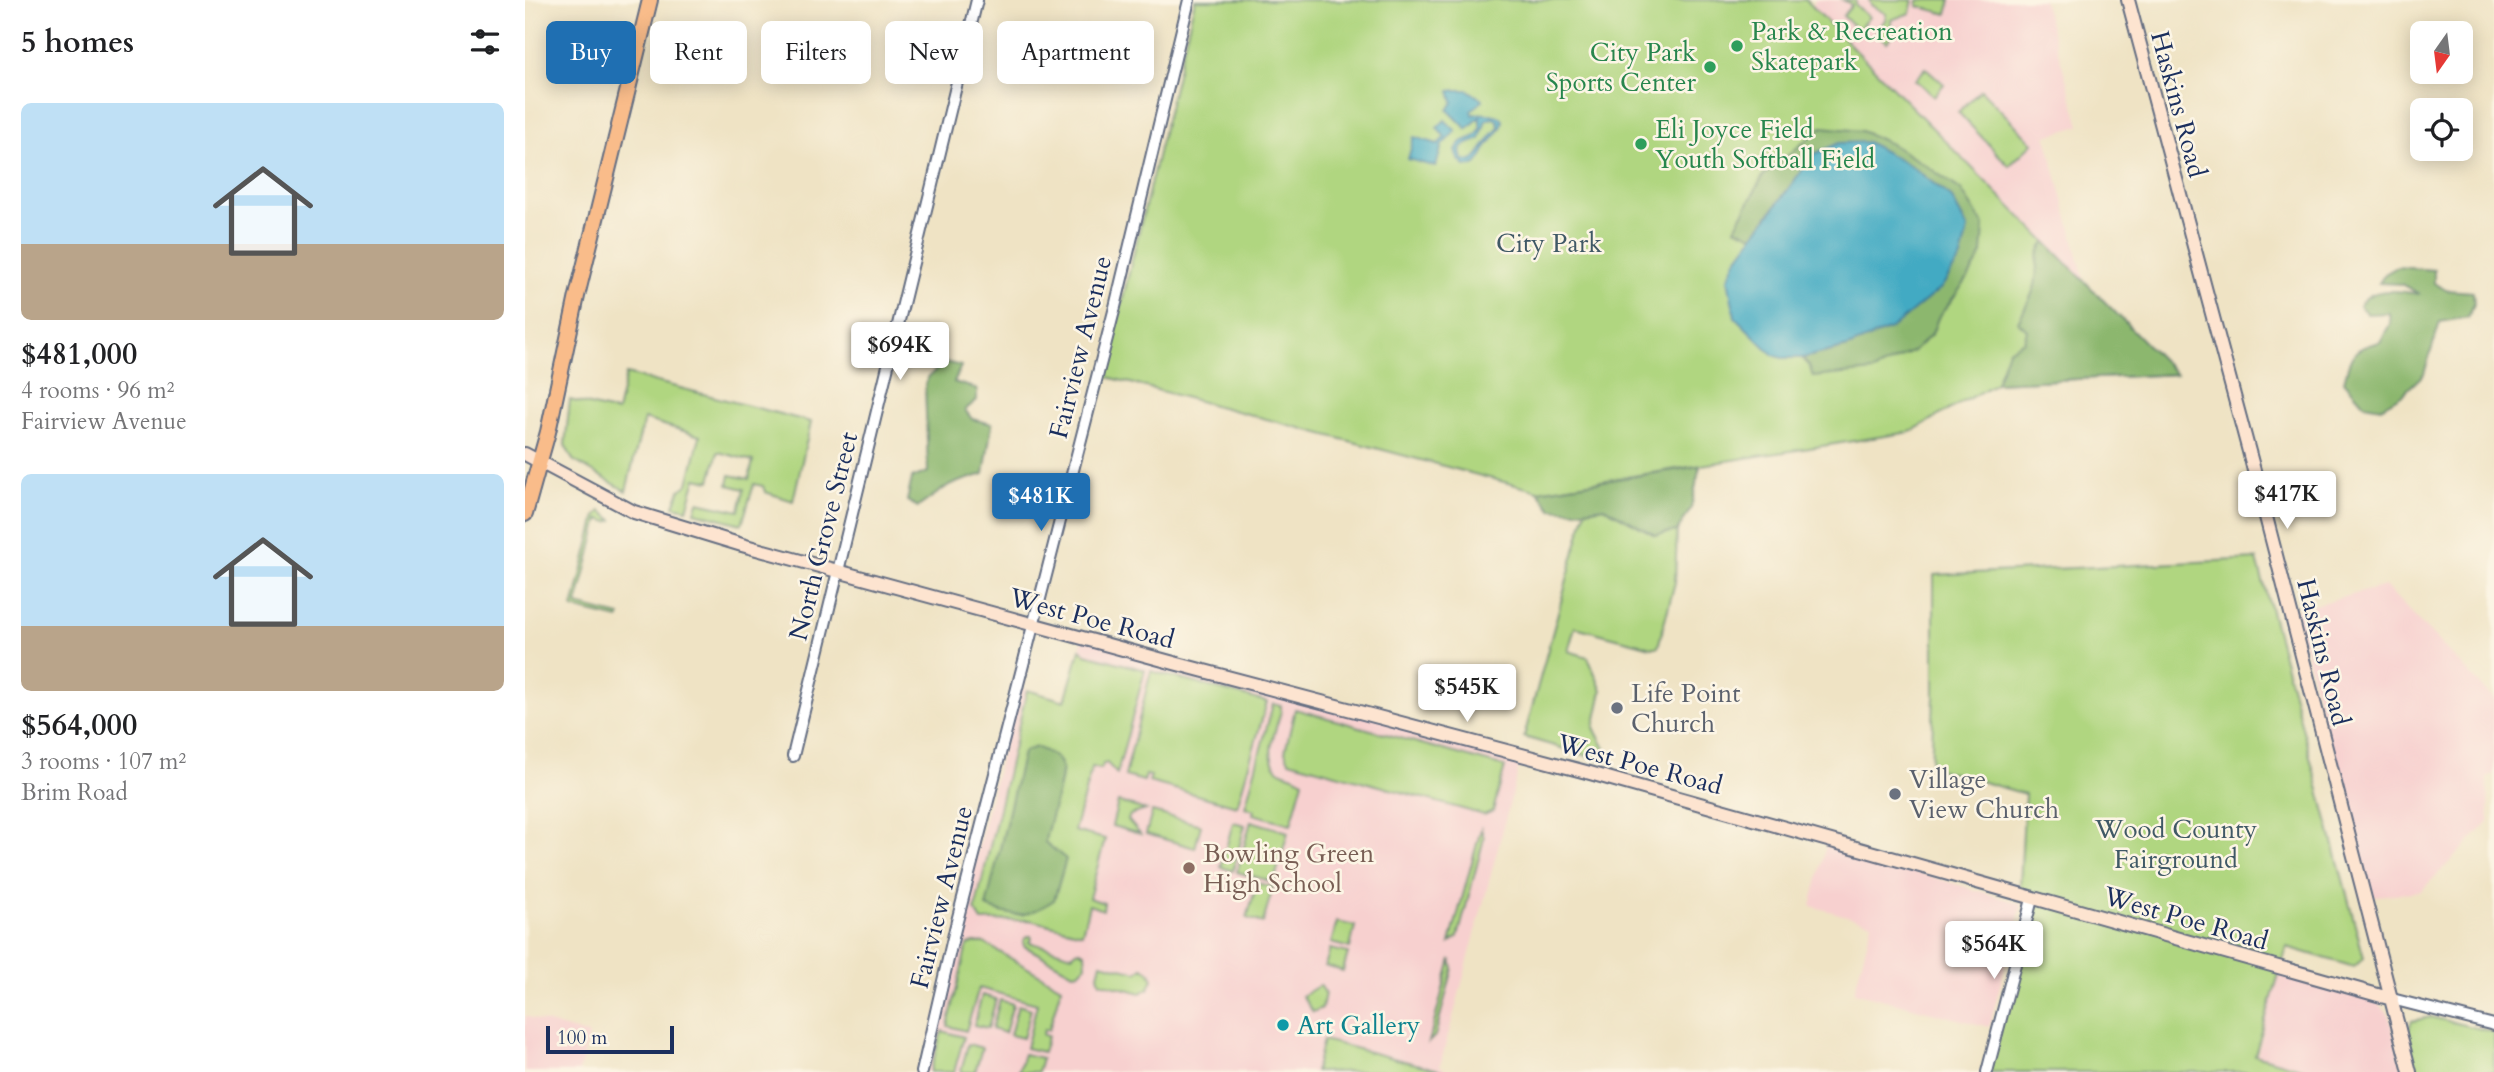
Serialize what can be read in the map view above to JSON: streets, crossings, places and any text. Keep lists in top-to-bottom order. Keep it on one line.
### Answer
{"streets":{"main road":["Haskins Road","West Poe Road"],"street":["Fairview Avenue","North Grove Street"]},"crossings":[["Haskins Road","West Poe Road"],["Fairview Avenue","West Poe Road"],["North Grove Street","West Poe Road"]],"parks":["City Park","Wood County Fairground"],"places":["Park & Recreation Skatepark","City Park Sports Center","Eli Joyce Field Youth Softball Field","Life Point Church","Village View Church","Bowling Green High School","Art Gallery"],"scale_bar":"100 m","north":"bottom","page":{"heading":"5 homes","chip":["Buy","Rent","Filters","New","Apartment"],"list":[{"name":"$481,000","note":"4 rooms · 96 m² · Fairview Avenue"},{"name":"$564,000","note":"3 rooms · 107 m² · Brim Road"}],"price":["$694K","$417K","$481K","$545K","$564K"],"scale":"100 m"}}
